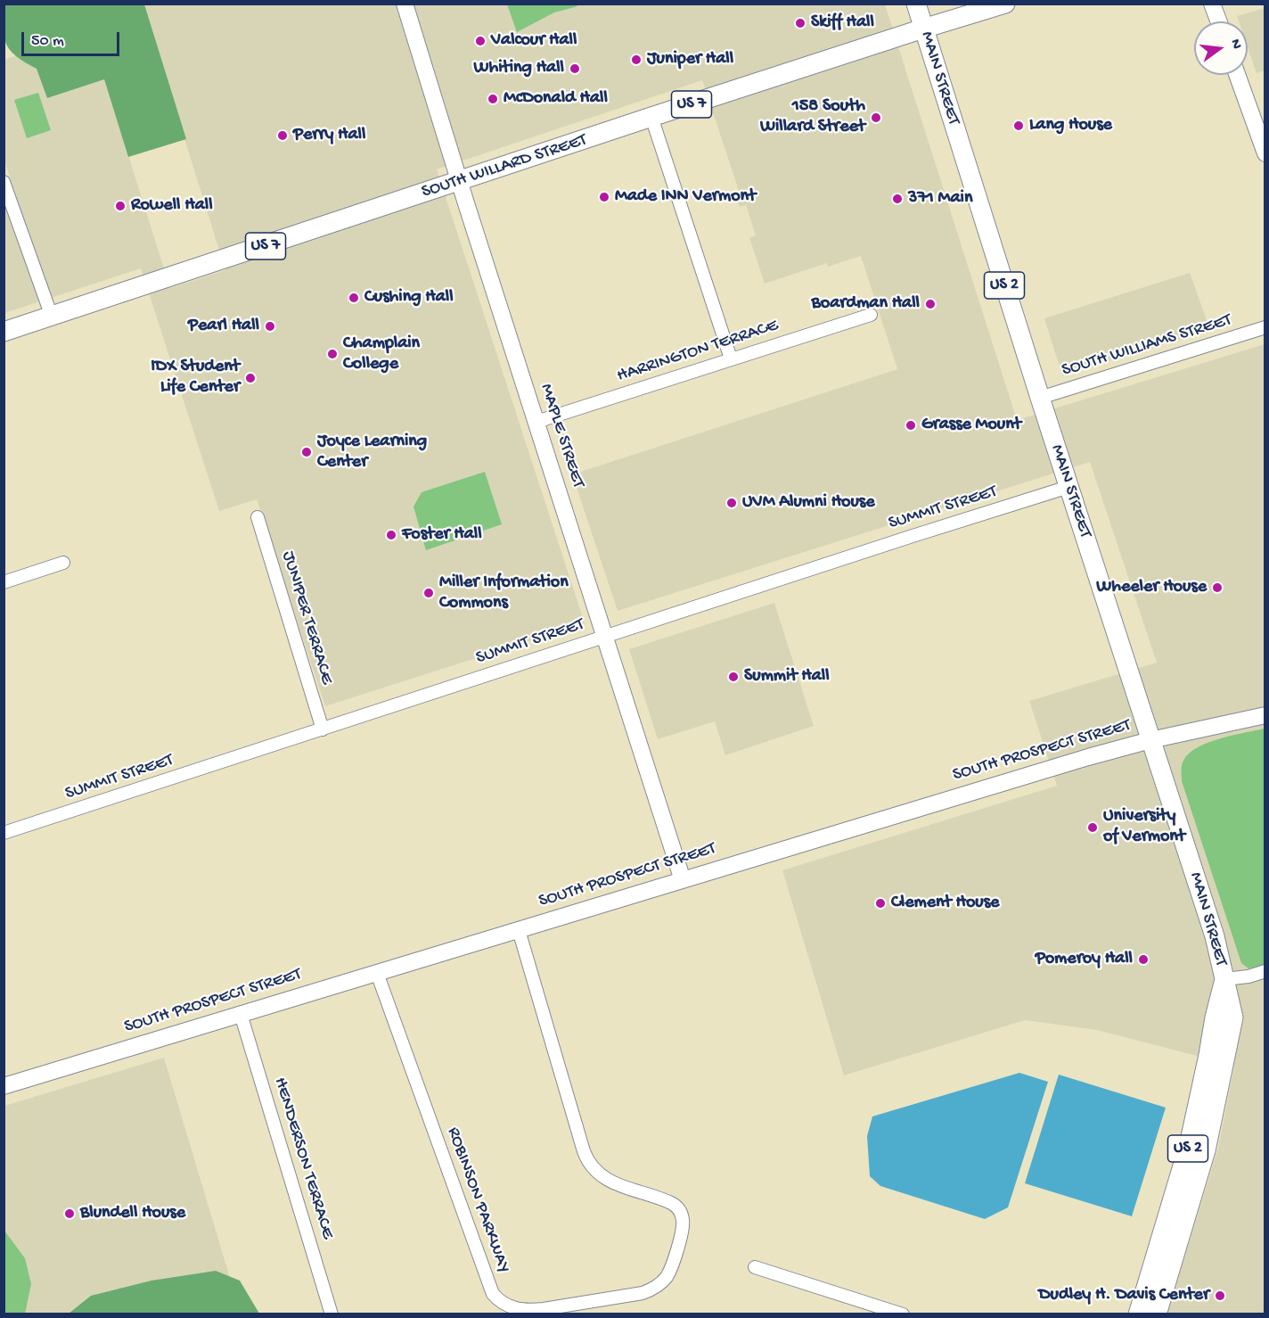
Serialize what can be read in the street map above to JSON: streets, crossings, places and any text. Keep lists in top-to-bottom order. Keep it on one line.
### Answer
{"streets":{"main road":["MAIN STREET","US 7","SOUTH WILLARD STREET","US 2"],"street":["SOUTH WILLIAMS STREET","HARRINGTON TERRACE","MAPLE STREET","SUMMIT STREET","JUNIPER TERRACE","SOUTH PROSPECT STREET","HENDERSON TERRACE","ROBINSON PARKWAY"]},"crossings":[["MAIN STREET","SOUTH WILLARD STREET"],["MAIN STREET","SOUTH WILLIAMS STREET"],["MAIN STREET","SUMMIT STREET"],["MAIN STREET","SOUTH PROSPECT STREET"],["SOUTH WILLARD STREET","MAPLE STREET"],["HARRINGTON TERRACE","MAPLE STREET"],["MAPLE STREET","SUMMIT STREET"],["MAPLE STREET","SOUTH PROSPECT STREET"],["SUMMIT STREET","JUNIPER TERRACE"],["SOUTH PROSPECT STREET","HENDERSON TERRACE"],["SOUTH PROSPECT STREET","ROBINSON PARKWAY"]],"places":["Skiff Hall","Valcour Hall","Juniper Hall","Whiting Hall","McDonald Hall","158 South Willard Street","Lang House","Perry Hall","Made INN Vermont","371 Main","Rowell Hall","Cushing Hall","Boardman Hall","Pearl Hall","Champlain College","IDX Student Life Center","Grasse Mount","Joyce Learning Center","UVM Alumni House","Foster Hall","Wheeler House","Miller Information Commons","Summit Hall","University of Vermont","Clement House","Pomeroy Hall","Blundell House","Dudley H. Davis Center"],"scale_bar":"50 m","north":"right"}
